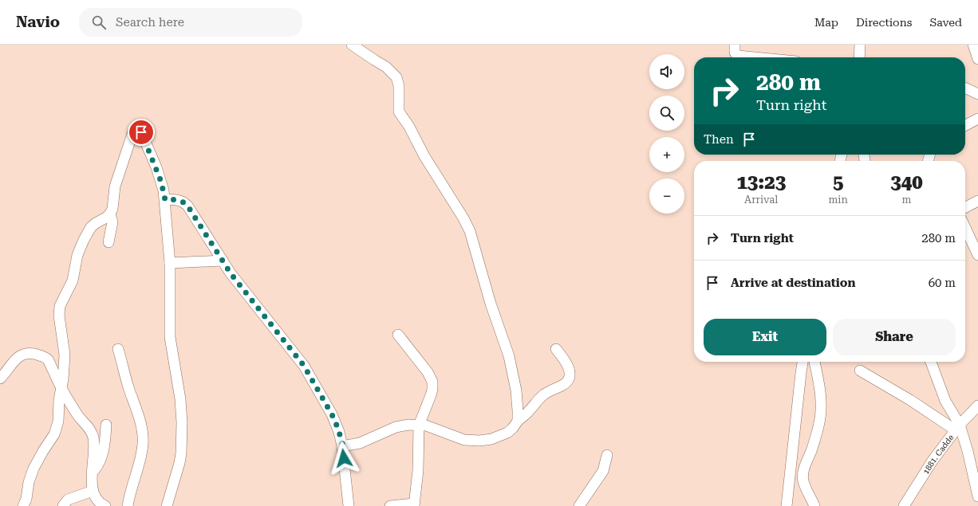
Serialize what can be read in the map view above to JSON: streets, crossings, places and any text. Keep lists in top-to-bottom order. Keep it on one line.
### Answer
{"streets":{"street":["1881. Cadde"]},"page":{"header":"Navio","search":"Search here","nav":["Map","Directions","Saved"],"map_buttons":["+","−"],"turn":["280 m","Turn right"],"then":"Then","eta":["13:23","Arrival","5","min","340","m"],"list":[{"name":"Turn right","value":"280 m"},{"name":"Arrive at destination","value":"60 m"}],"buttons":["Exit","Share"]}}
